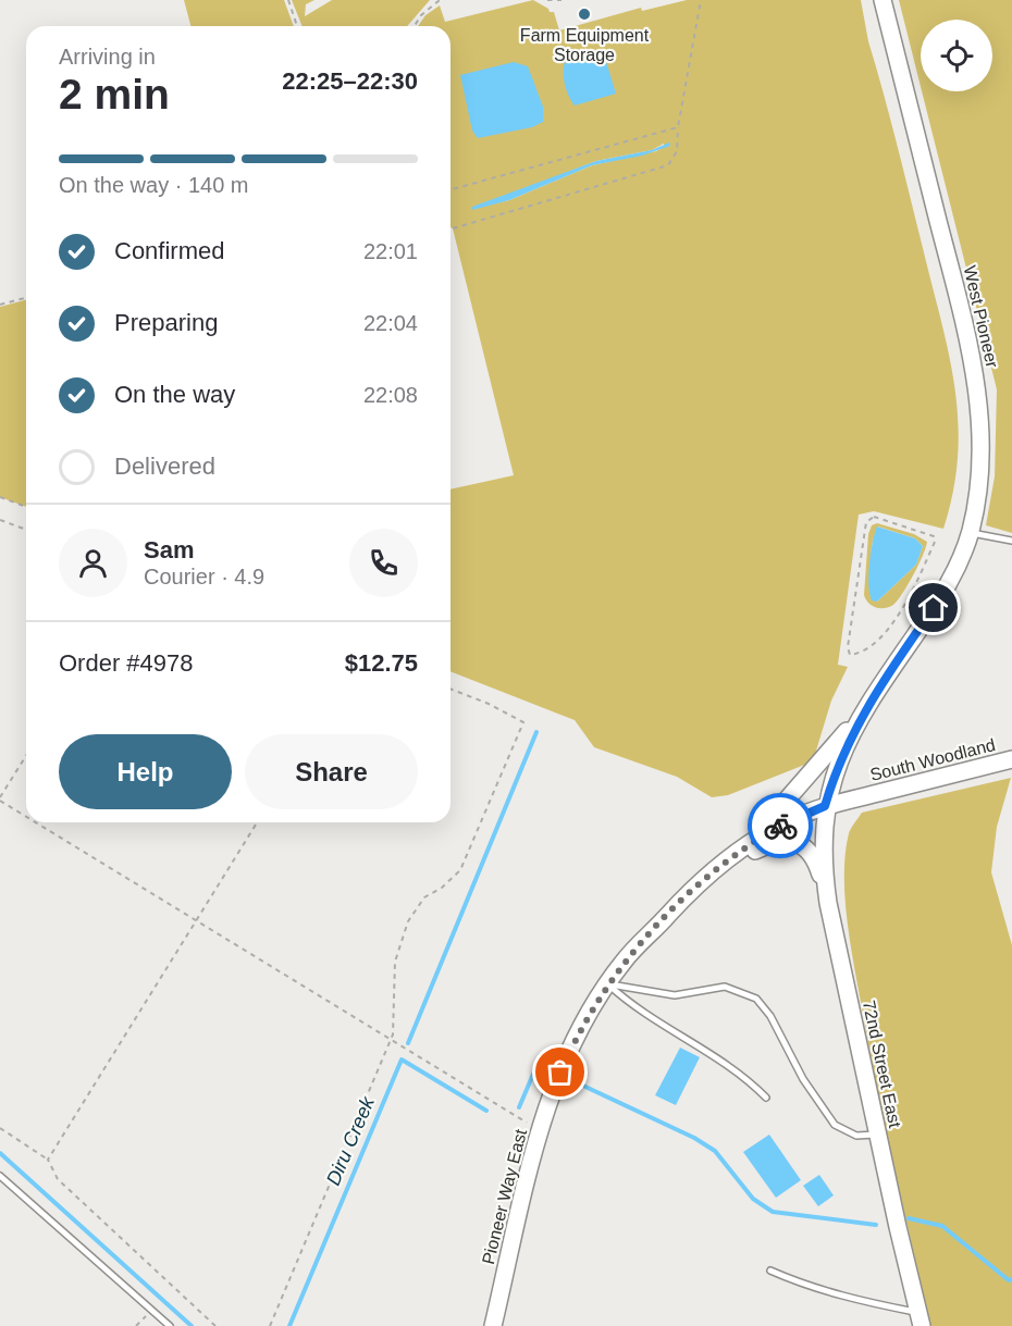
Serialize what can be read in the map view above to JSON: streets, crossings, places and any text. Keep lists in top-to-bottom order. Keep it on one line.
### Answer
{"streets":{"main road":["West Pioneer","South Woodland","72nd Street East","Pioneer Way East"]},"crossings":[["West Pioneer","South Woodland"],["West Pioneer","72nd Street East"],["West Pioneer","Pioneer Way East"],["South Woodland","72nd Street East"],["South Woodland","Pioneer Way East"],["72nd Street East","Pioneer Way East"]],"water":["Diru Creek"],"places":["Farm Equipment Storage"],"page":{"heading":["2 min","Arriving in","22:25–22:30"],"panel":["Sam","Courier · 4.9","Order #4978","$12.75"],"bar":"On the way · 140 m","list":[["Confirmed","22:01"],["Preparing","22:04"],["On the way","22:08"],"Delivered"],"buttons":["Help","Share"]}}
